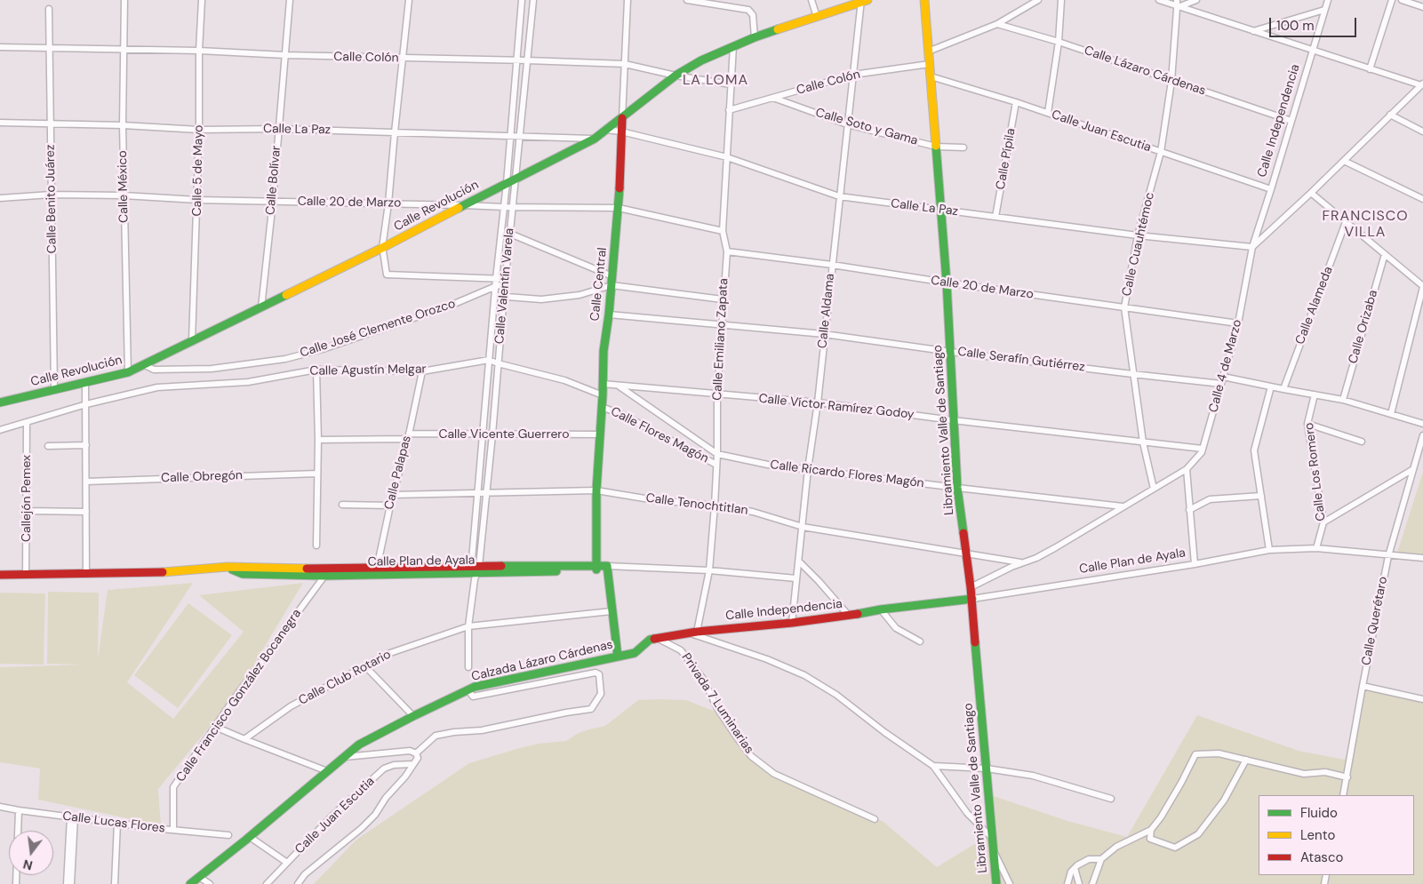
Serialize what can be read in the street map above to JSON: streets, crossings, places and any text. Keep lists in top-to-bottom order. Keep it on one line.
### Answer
{"streets":{"street":["Calle Colón","Calle Lázaro Cárdenas","Calle Independencia","Calle Soto y Gama","Calle La Paz","Calle Juan Escutia","Calle Pípila","Calle 5 de Mayo","Calle Bolívar","Calle México","Calle Benito Juárez","Calle 20 de Marzo","Calle Revolución","Calle Cuauhtémoc","Calle Central","Calle Valentín Varela","Calle Alameda","Calle Aldama","Calle Orizaba","Calle José Clemente Orozco","Calle Emiliano Zapata","Calle Serafín Gutiérrez","Calle 4 de Marzo","Calle Agustín Melgar","Calle Víctor Ramírez Godoy","Libramiento Valle de Santiago","Calle Vicente Guerrero","Calle Flores Magón","Calle Los Romero","Calle Palapas","Calle Ricardo Flores Magón","Calle Obregón","Callejón Pemex","Calle Tenochtitlan","Calle Plan de Ayala","Calle Querétaro","Calzada Lázaro Cárdenas","Calle Club Rotario","Calle Francisco González Bocanegra","Privada 7 Luminarias","Calle Lucas Flores"]},"crossings":[["Calle Colón","Calle Soto y Gama"],["Calle Colón","Calle 5 de Mayo"],["Calle Colón","Calle Bolívar"],["Calle Colón","Calle México"],["Calle Colón","Calle Benito Juárez"],["Calle Colón","Calle Revolución"],["Calle Colón","Calle Central"],["Calle Colón","Calle Valentín Varela"],["Calle Colón","Calle Aldama"],["Calle Colón","Calle Emiliano Zapata"],["Calle Colón","Libramiento Valle de Santiago"],["Calle Lázaro Cárdenas","Calle Independencia"],["Calle Lázaro Cárdenas","Calle Cuauhtémoc"],["Calle Independencia","Calle La Paz"],["Calle Independencia","Calle Juan Escutia"],["Calle Independencia","Calle Aldama"],["Calle Independencia","Calle Emiliano Zapata"],["Calle Independencia","Calle 4 de Marzo"],["Calle Independencia","Calle Plan de Ayala"],["Calle Independencia","Calzada Lázaro Cárdenas"],["Calle Soto y Gama","Calle Aldama"],["Calle Soto y Gama","Libramiento Valle de Santiago"],["Calle La Paz","Calle Pípila"],["Calle La Paz","Calle 5 de Mayo"],["Calle La Paz","Calle Bolívar"],["Calle La Paz","Calle México"],["Calle La Paz","Calle Benito Juárez"],["Calle La Paz","Calle Revolución"],["Calle La Paz","Calle Cuauhtémoc"],["Calle La Paz","Calle Central"],["Calle La Paz","Calle Valentín Varela"],["Calle La Paz","Calle Aldama"],["Calle La Paz","Calle Emiliano Zapata"],["Calle La Paz","Calle 4 de Marzo"],["Calle La Paz","Libramiento Valle de Santiago"],["Calle Juan Escutia","Calle Pípila"],["Calle Juan Escutia","Calle Cuauhtémoc"],["Calle Juan Escutia","Libramiento Valle de Santiago"],["Calle 5 de Mayo","Calle 20 de Marzo"],["Calle 5 de Mayo","Calle Revolución"],["Calle Bolívar","Calle 20 de Marzo"],["Calle Bolívar","Calle Revolución"],["Calle México","Calle 20 de Marzo"],["Calle México","Calle Revolución"],["Calle Benito Juárez","Calle 20 de Marzo"],["Calle Benito Juárez","Calle Revolución"],["Calle 20 de Marzo","Calle Revolución"],["Calle 20 de Marzo","Calle Cuauhtémoc"],["Calle 20 de Marzo","Calle Central"],["Calle 20 de Marzo","Calle Valentín Varela"],["Calle 20 de Marzo","Calle Aldama"],["Calle 20 de Marzo","Calle Emiliano Zapata"],["Calle 20 de Marzo","Calle 4 de Marzo"],["Calle 20 de Marzo","Libramiento Valle de Santiago"],["Calle Revolución","Calle Central"],["Calle Revolución","Calle Valentín Varela"],["Calle Revolución","Calle Aldama"],["Calle Revolución","Calle José Clemente Orozco"],["Calle Revolución","Calle Emiliano Zapata"],["Calle Cuauhtémoc","Calle Serafín Gutiérrez"],["Calle Cuauhtémoc","Calle 4 de Marzo"],["Calle Cuauhtémoc","Calle Víctor Ramírez Godoy"],["Calle Central","Calle Serafín Gutiérrez"],["Calle Central","Calle Víctor Ramírez Godoy"],["Calle Central","Calle Vicente Guerrero"],["Calle Central","Calle Flores Magón"],["Calle Central","Calle Tenochtitlan"],["Calle Central","Calle Plan de Ayala"],["Calle Valentín Varela","Calle José Clemente Orozco"],["Calle Valentín Varela","Calle Agustín Melgar"],["Calle Valentín Varela","Calle Vicente Guerrero"],["Calle Valentín Varela","Calle Tenochtitlan"],["Calle Valentín Varela","Calle Plan de Ayala"],["Calle Aldama","Calle Serafín Gutiérrez"],["Calle Aldama","Calle Víctor Ramírez Godoy"],["Calle Aldama","Calle Ricardo Flores Magón"],["Calle Aldama","Calle Tenochtitlan"],["Calle Aldama","Calle Plan de Ayala"],["Calle Emiliano Zapata","Calle Serafín Gutiérrez"],["Calle Emiliano Zapata","Calle Víctor Ramírez Godoy"],["Calle Emiliano Zapata","Calle Flores Magón"],["Calle Emiliano Zapata","Calle Ricardo Flores Magón"],["Calle Emiliano Zapata","Calle Tenochtitlan"],["Calle Emiliano Zapata","Calle Plan de Ayala"],["Calle Emiliano Zapata","Calzada Lázaro Cárdenas"],["Calle Serafín Gutiérrez","Calle 4 de Marzo"],["Calle Serafín Gutiérrez","Libramiento Valle de Santiago"],["Calle 4 de Marzo","Calle Víctor Ramírez Godoy"],["Calle 4 de Marzo","Libramiento Valle de Santiago"],["Calle 4 de Marzo","Calle Ricardo Flores Magón"],["Calle 4 de Marzo","Calle Tenochtitlan"],["Calle Agustín Melgar","Calle Palapas"],["Calle Agustín Melgar","Callejón Pemex"],["Calle Víctor Ramírez Godoy","Libramiento Valle de Santiago"],["Calle Víctor Ramírez Godoy","Calle Ricardo Flores Magón"],["Libramiento Valle de Santiago","Calle Ricardo Flores Magón"],["Libramiento Valle de Santiago","Calle Tenochtitlan"],["Libramiento Valle de Santiago","Calle Plan de Ayala"],["Calle Vicente Guerrero","Calle Palapas"],["Calle Los Romero","Calle Plan de Ayala"],["Calle Palapas","Calle Tenochtitlan"],["Calle Palapas","Calle Plan de Ayala"],["Callejón Pemex","Calle Plan de Ayala"],["Calle Plan de Ayala","Calle Querétaro"],["Calle Plan de Ayala","Calle Francisco González Bocanegra"],["Calzada Lázaro Cárdenas","Privada 7 Luminarias"],["Calle Francisco González Bocanegra","Calle Lucas Flores"]],"districts":["LA LOMA","FRANCISCO VILLA"],"legend":["Fluido","Lento","Atasco"],"scale_bar":"100 m","north":"bottom"}
